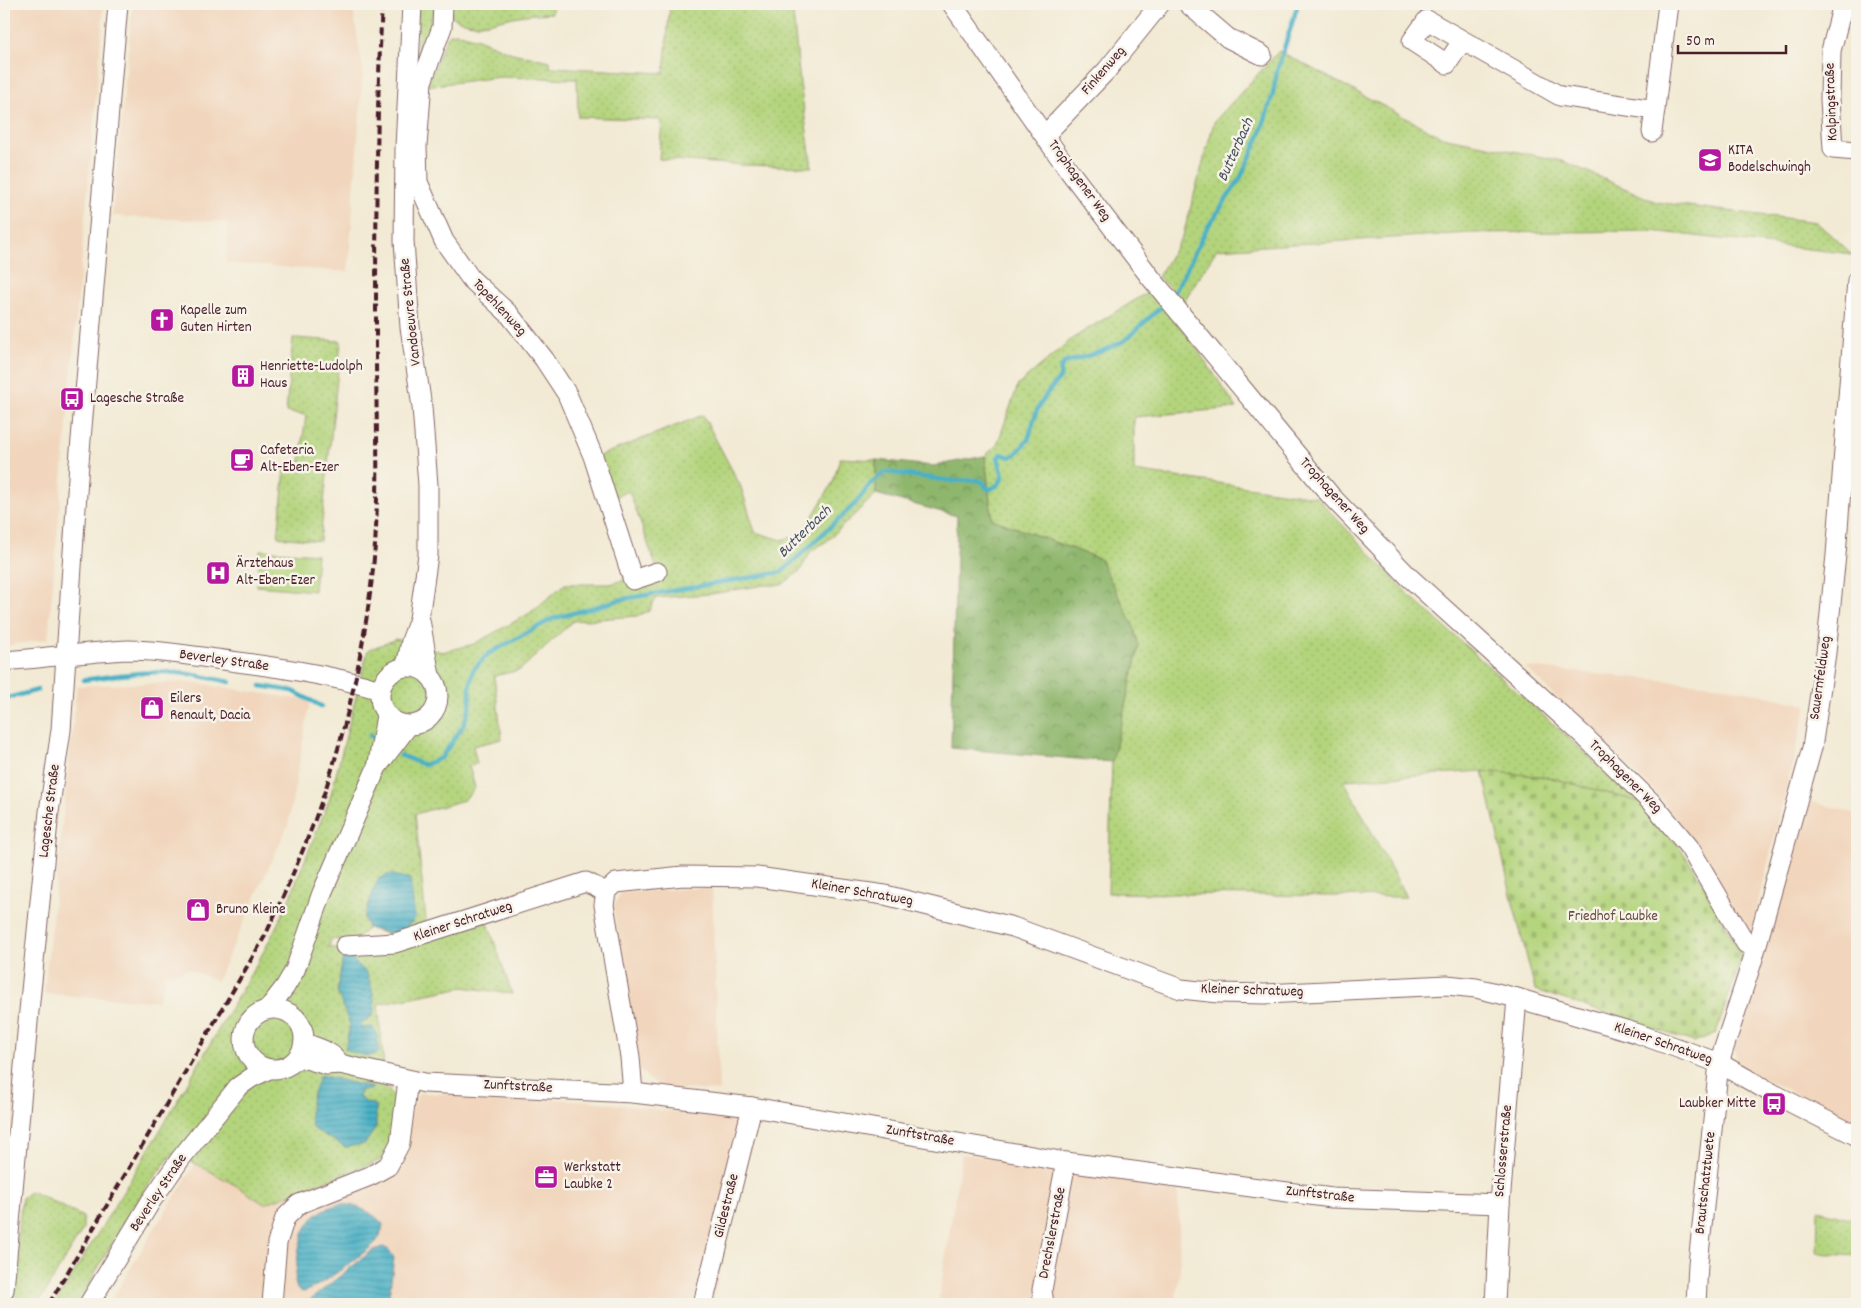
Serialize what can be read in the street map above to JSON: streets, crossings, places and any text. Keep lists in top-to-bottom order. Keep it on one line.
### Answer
{"streets":{"street":["Finkenweg","Kolpingstraße","Trophagener Weg","Topehlenweg","Vandoeuvre Straße","Beverley Straße","Sauernfeldweg","Lagesche Straße","Kleiner Schratweg","Zunftstraße","Schlosserstraße","Brautschatztwete","Gildestraße","Drechslerstraße"]},"crossings":[["Finkenweg","Trophagener Weg"],["Trophagener Weg","Sauernfeldweg"],["Vandoeuvre Straße","Beverley Straße"],["Beverley Straße","Lagesche Straße"],["Sauernfeldweg","Kleiner Schratweg"],["Sauernfeldweg","Brautschatztwete"],["Kleiner Schratweg","Schlosserstraße"],["Kleiner Schratweg","Brautschatztwete"],["Zunftstraße","Schlosserstraße"],["Zunftstraße","Gildestraße"],["Zunftstraße","Drechslerstraße"]],"water":["Butterbach"],"parks":["Friedhof Laubke"],"places":{"school or university":["KITA Bodelschwingh"],"church":["Kapelle zum Guten Hirten"],"building":["Henriette-Ludolph Haus"],"bus stop":["Lagesche Straße","Laubker Mitte"],"cafe":["Cafeteria Alt-Eben-Ezer"],"hospital":["Ärztehaus Alt-Eben-Ezer"],"shop":["Eilers Renault, Dacia","Bruno Kleine"],"office":["Werkstatt Laubke 2"]},"scale_bar":"50 m"}
